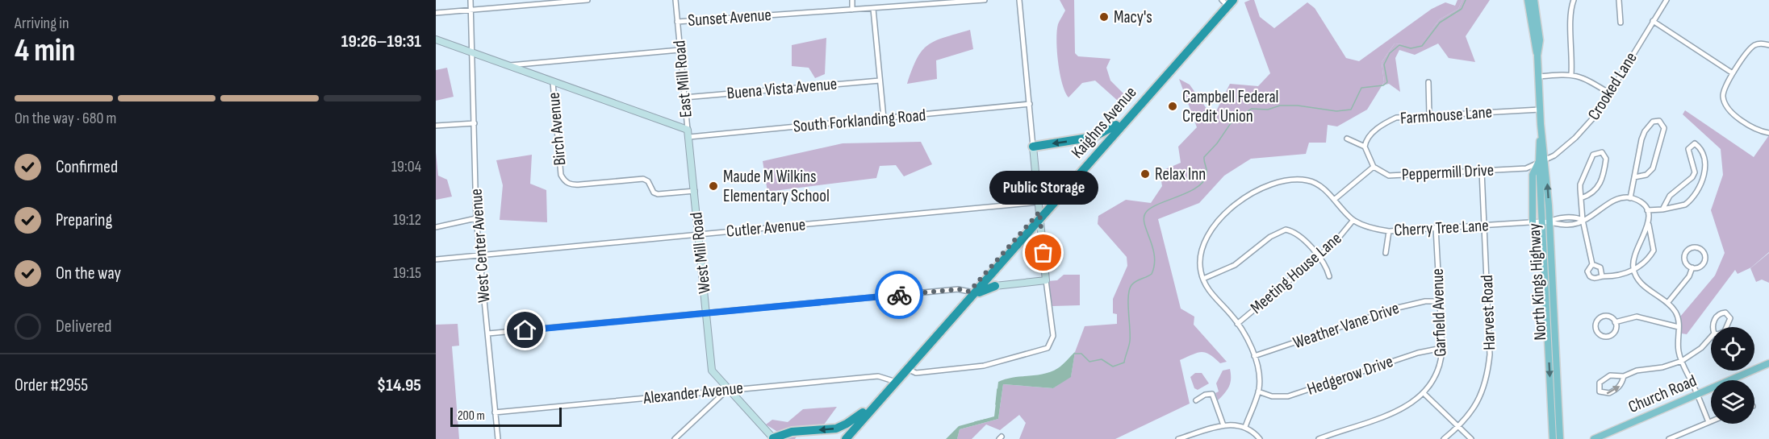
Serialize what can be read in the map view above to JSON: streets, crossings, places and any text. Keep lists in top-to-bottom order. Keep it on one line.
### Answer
{"streets":{"highway":["Kaighns Avenue"],"main road":["North Kings Highway","Church Road"],"street":["Sunset Avenue","East Mill Road","Crooked Lane","Buena Vista Avenue","Farmhouse Lane","South Forklanding Road","Birch Avenue","Peppermill Drive","Cutler Avenue","Cherry Tree Lane","West Center Avenue","West Mill Road","Meeting House Lane","Garfield Avenue","Harvest Road","Weather Vane Drive","Hedgerow Drive","Alexander Avenue"]},"crossings":[["Sunset Avenue","East Mill Road"],["East Mill Road","Buena Vista Avenue"],["East Mill Road","West Mill Road"],["Crooked Lane","Peppermill Drive"],["Crooked Lane","North Kings Highway"],["Farmhouse Lane","North Kings Highway"],["South Forklanding Road","West Mill Road"],["Kaighns Avenue","Alexander Avenue"],["Birch Avenue","West Mill Road"],["Peppermill Drive","North Kings Highway"],["Peppermill Drive","Harvest Road"],["Cutler Avenue","West Center Avenue"],["Cutler Avenue","West Mill Road"],["Cherry Tree Lane","Meeting House Lane"],["Cherry Tree Lane","North Kings Highway"],["Cherry Tree Lane","Garfield Avenue"],["Cherry Tree Lane","Harvest Road"],["Cherry Tree Lane","Weather Vane Drive"],["Cherry Tree Lane","Hedgerow Drive"],["West Center Avenue","Alexander Avenue"],["West Mill Road","Alexander Avenue"],["Garfield Avenue","Weather Vane Drive"],["Garfield Avenue","Hedgerow Drive"]],"places":["Macy's","Campbell Federal Credit Union","Relax Inn","Maude M Wilkins Elementary School","Public Storage"],"scale_bar":"200 m","page":{"heading":["4 min","Arriving in","19:26–19:31"],"panel":["Order #2955","$14.95"],"bar":"On the way · 680 m","list":[["Confirmed","19:04"],["Preparing","19:12"],["On the way","19:15"],"Delivered"],"bubble":"Public Storage","scale":"200 m"}}
